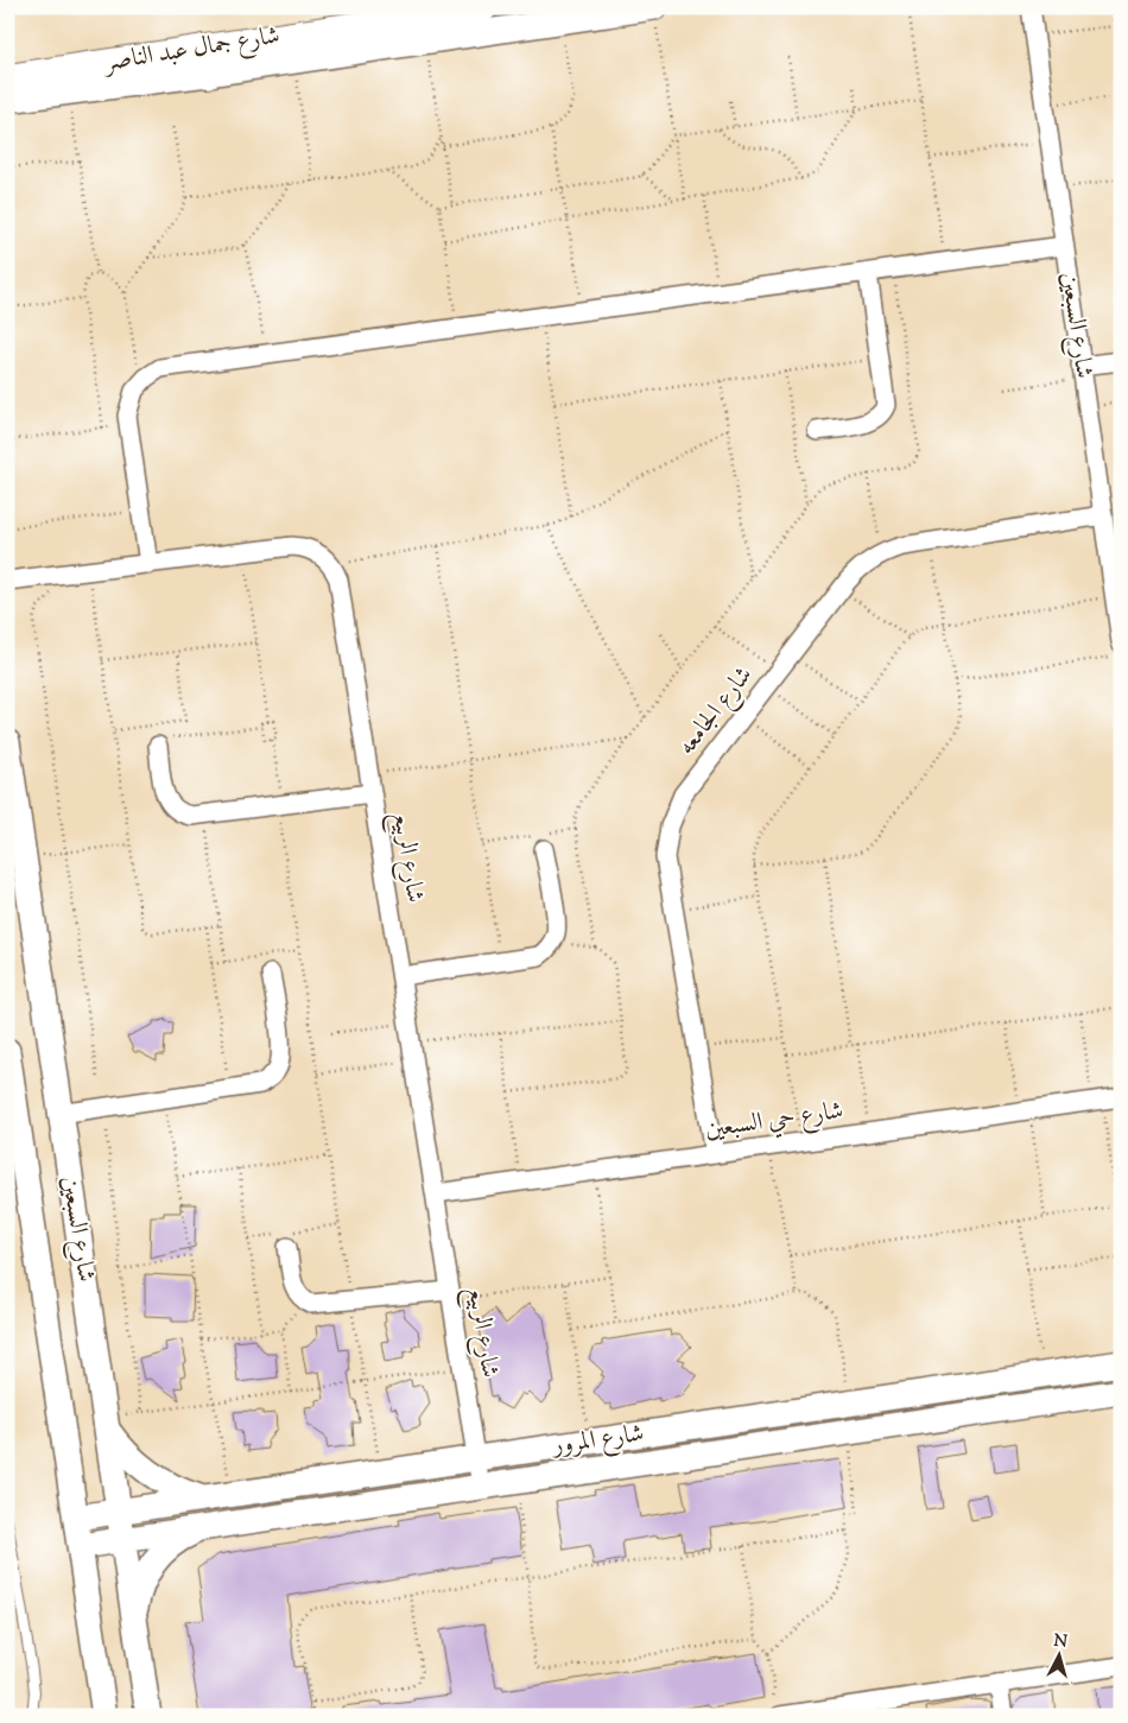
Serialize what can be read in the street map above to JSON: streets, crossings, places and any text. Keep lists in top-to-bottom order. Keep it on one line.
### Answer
{"streets":{"main road":["شارع جمال عبد الناصر","شارع السبعين","شارع المرور"],"street":["شارع الجامعه","شارع الربيع","شارع حي السبعين"]},"crossings":[["شارع السبعين","شارع الجامعه"],["شارع السبعين","شارع المرور"],["شارع الجامعه","شارع حي السبعين"],["شارع الربيع","شارع حي السبعين"],["شارع الربيع","شارع المرور"]],"north":"top"}
